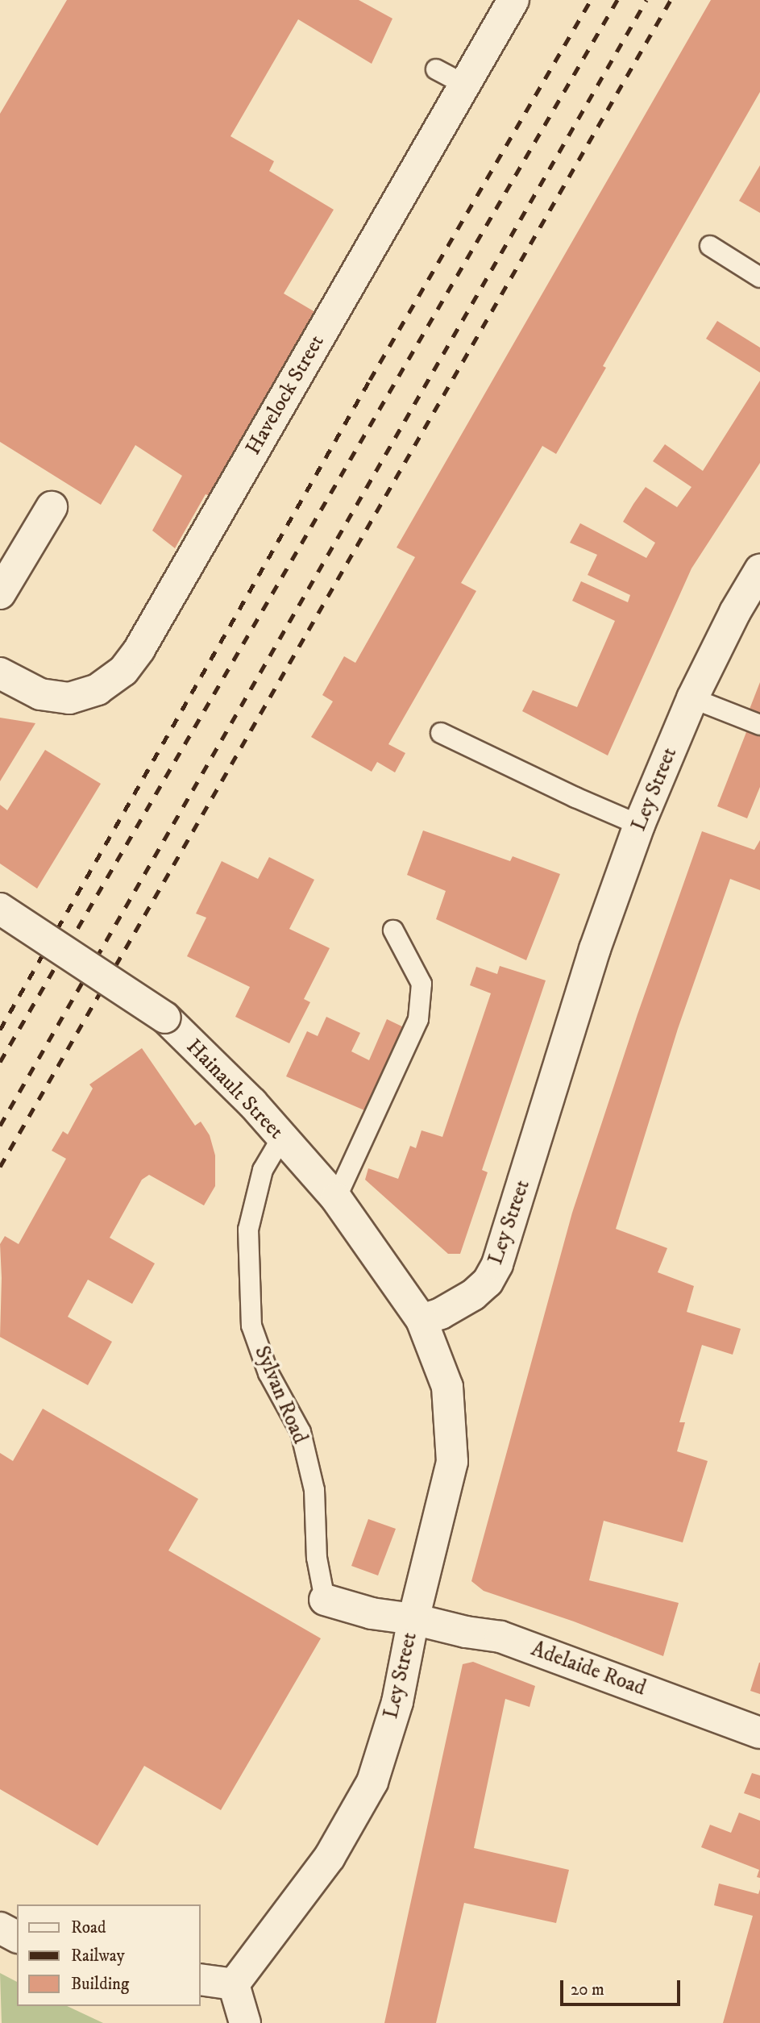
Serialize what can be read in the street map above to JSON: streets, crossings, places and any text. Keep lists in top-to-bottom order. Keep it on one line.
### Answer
{"streets":{"street":["Havelock Street","Ley Street","Hainault Street","Sylvan Road","Adelaide Road"]},"crossings":[["Ley Street","Hainault Street"],["Ley Street","Sylvan Road"],["Ley Street","Adelaide Road"],["Hainault Street","Sylvan Road"],["Sylvan Road","Adelaide Road"]],"legend":["Road","Railway","Building"],"scale_bar":"20 m"}
